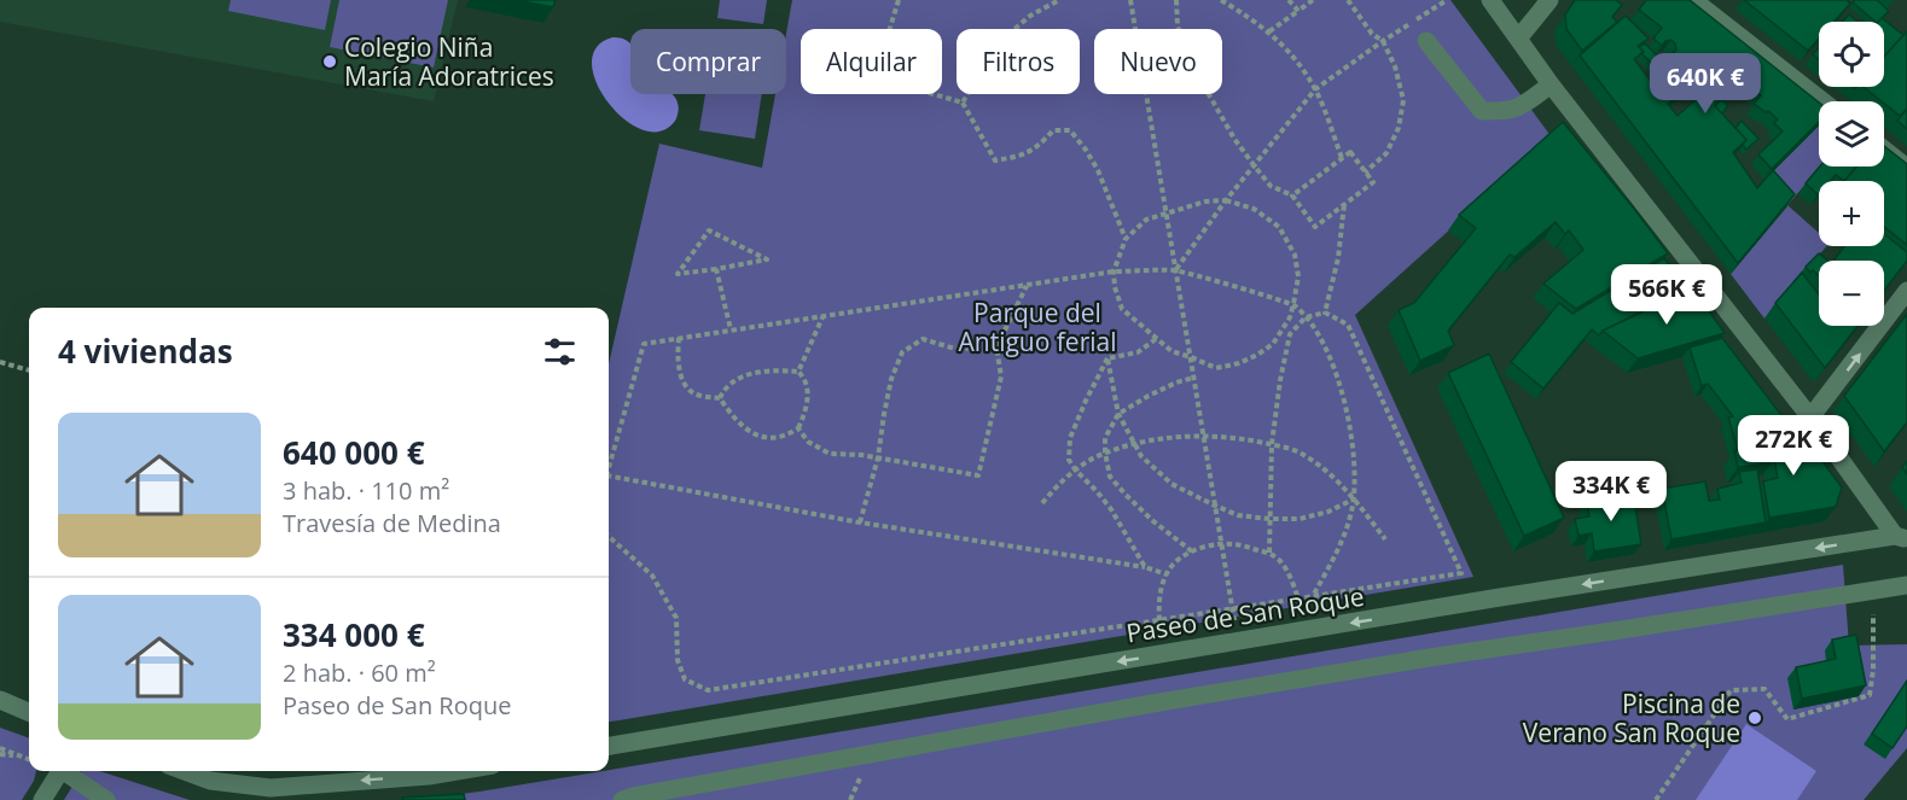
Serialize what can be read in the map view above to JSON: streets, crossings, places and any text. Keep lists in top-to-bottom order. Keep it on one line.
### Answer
{"streets":{"street":["Paseo de San Roque"]},"parks":["Parque del Antiguo ferial"],"places":["Colegio Niña María Adoratrices","Piscina de Verano San Roque"],"page":{"map_buttons":["+","−"],"chip":["Comprar","Alquilar","Filtros","Nuevo"],"price":["640K €","566K €","272K €","334K €"],"heading":"4 viviendas","list":[{"name":"640 000 €","note":"3 hab. · 110 m² · Travesía de Medina"},{"name":"334 000 €","note":"2 hab. · 60 m² · Paseo de San Roque"}]}}
